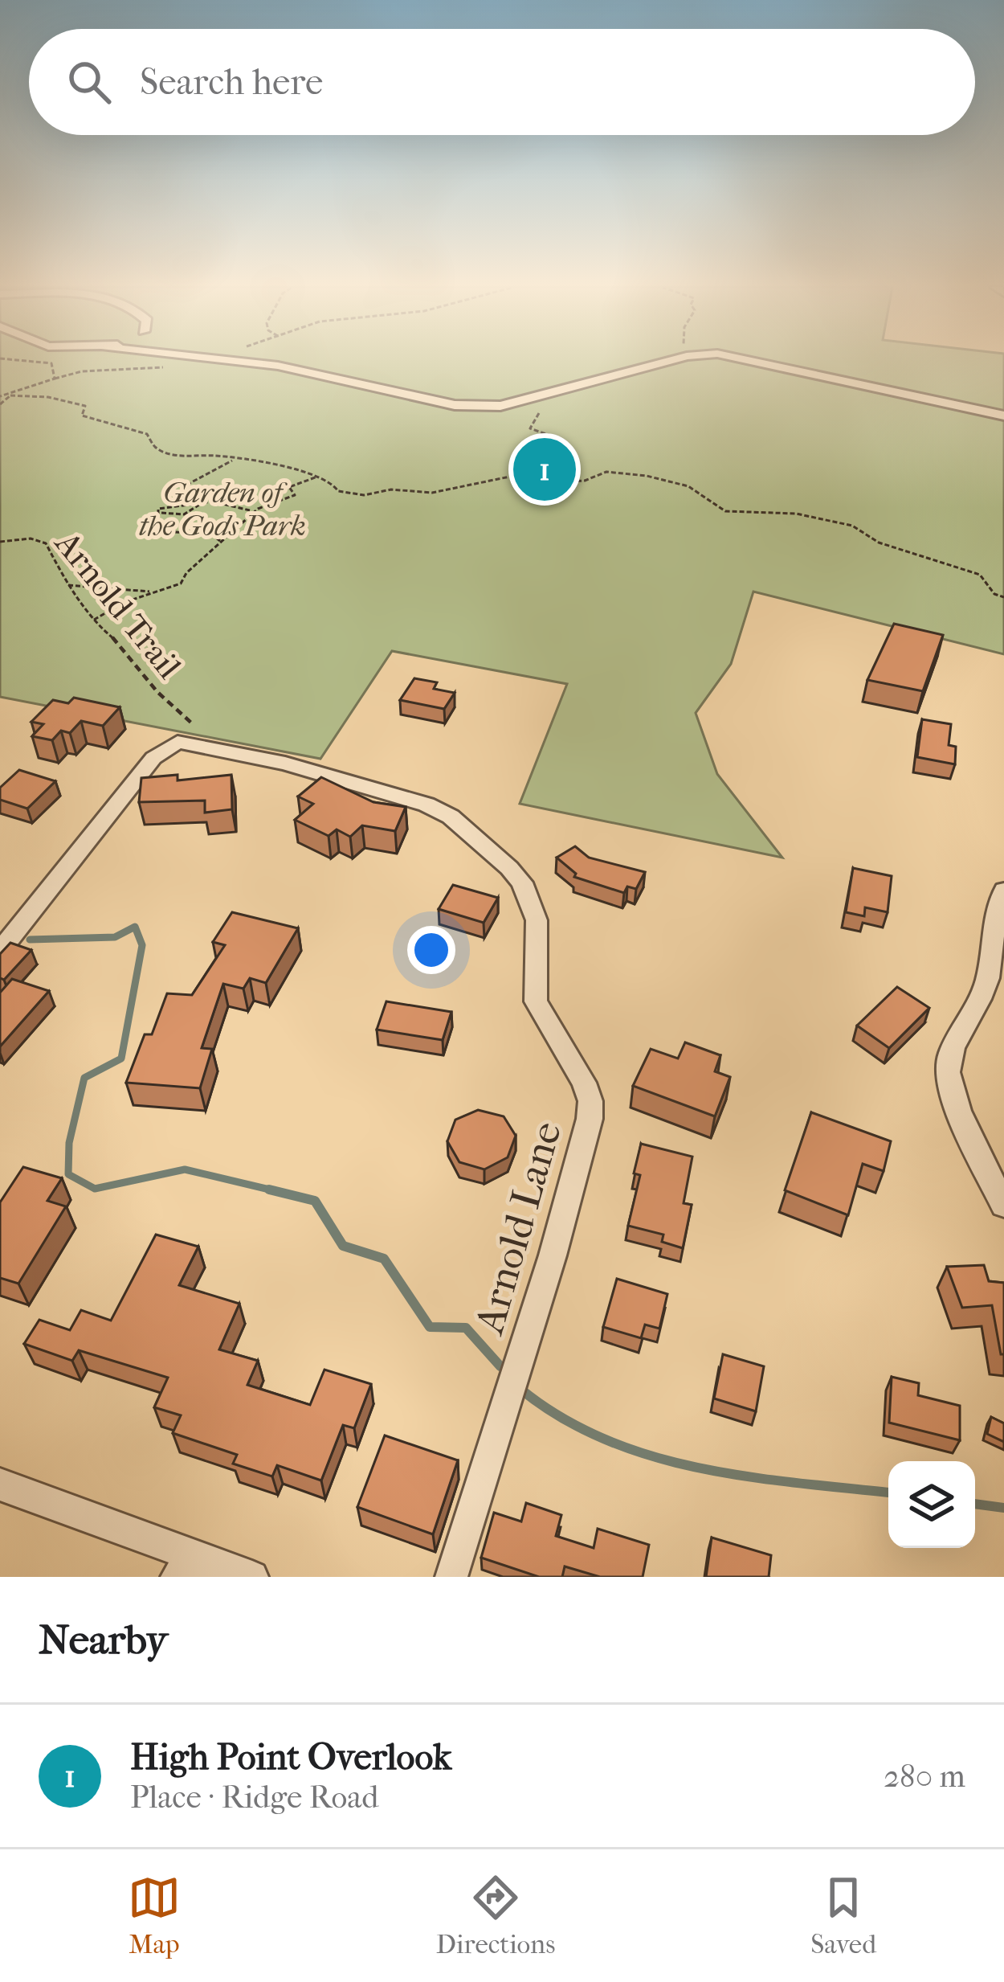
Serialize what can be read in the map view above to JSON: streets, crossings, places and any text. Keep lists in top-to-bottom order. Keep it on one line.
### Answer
{"streets":{"street":["Arnold Lane"],"path":["Arnold Trail"]},"crossings":[["Arnold Trail","Arnold Lane"]],"parks":["Garden of the Gods Park"],"page":{"search":"Search here","pins":"1","heading":"Nearby","list":[{"mark":"1","name":"High Point Overlook","note":"Place · Ridge Road","value":"280 m"}],"nav":["Map","Directions","Saved"]}}
